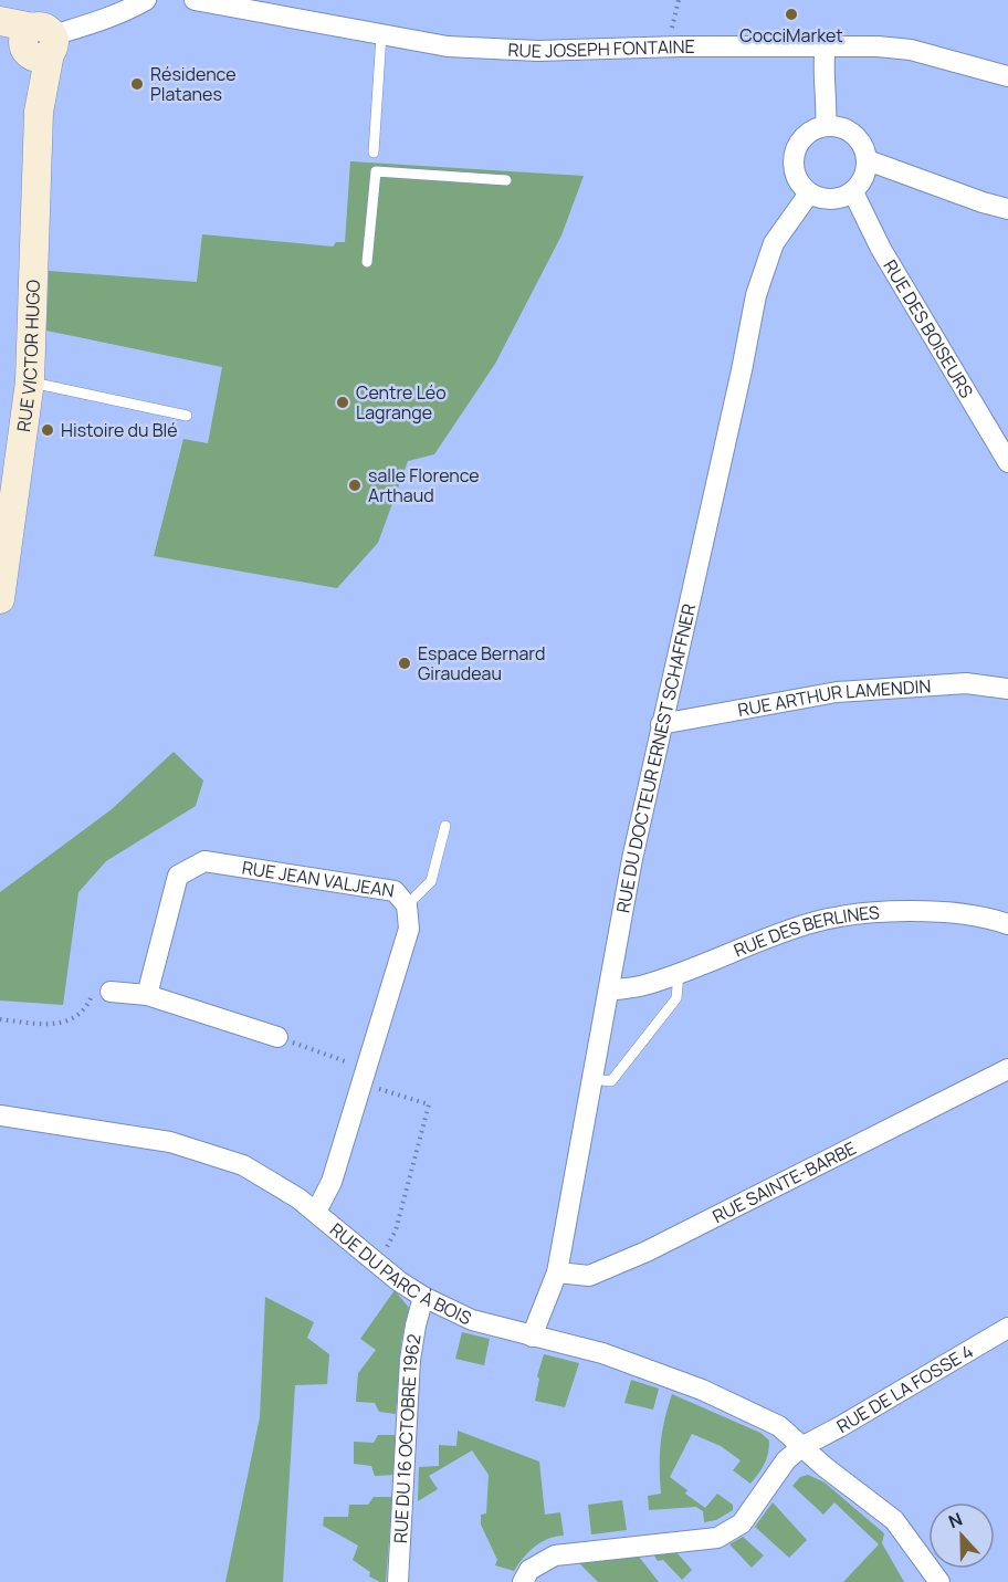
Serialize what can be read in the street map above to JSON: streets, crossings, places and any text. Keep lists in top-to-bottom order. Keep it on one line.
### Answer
{"streets":{"street":["RUE JOSEPH FONTAINE","RUE DES BOISEURS","RUE VICTOR HUGO","RUE ARTHUR LAMENDIN","RUE DU DOCTEUR ERNEST SCHAFFNER","RUE JEAN VALJEAN","RUE DES BERLINES","RUE SAINTE-BARBE","RUE DU PARC À BOIS","RUE DE LA FOSSE 4","RUE DU 16 OCTOBRE 1962"]},"crossings":[["RUE DES BOISEURS","RUE DU DOCTEUR ERNEST SCHAFFNER"],["RUE ARTHUR LAMENDIN","RUE DU DOCTEUR ERNEST SCHAFFNER"],["RUE DU DOCTEUR ERNEST SCHAFFNER","RUE DES BERLINES"],["RUE DU DOCTEUR ERNEST SCHAFFNER","RUE SAINTE-BARBE"],["RUE DU DOCTEUR ERNEST SCHAFFNER","RUE DU PARC À BOIS"],["RUE JEAN VALJEAN","RUE DU PARC À BOIS"],["RUE DU PARC À BOIS","RUE DE LA FOSSE 4"],["RUE DU PARC À BOIS","RUE DU 16 OCTOBRE 1962"]],"places":["CocciMarket","Résidence Platanes","Centre Léo Lagrange","Histoire du Blé","salle Florence Arthaud","Espace Bernard Giraudeau"],"north":"top"}
